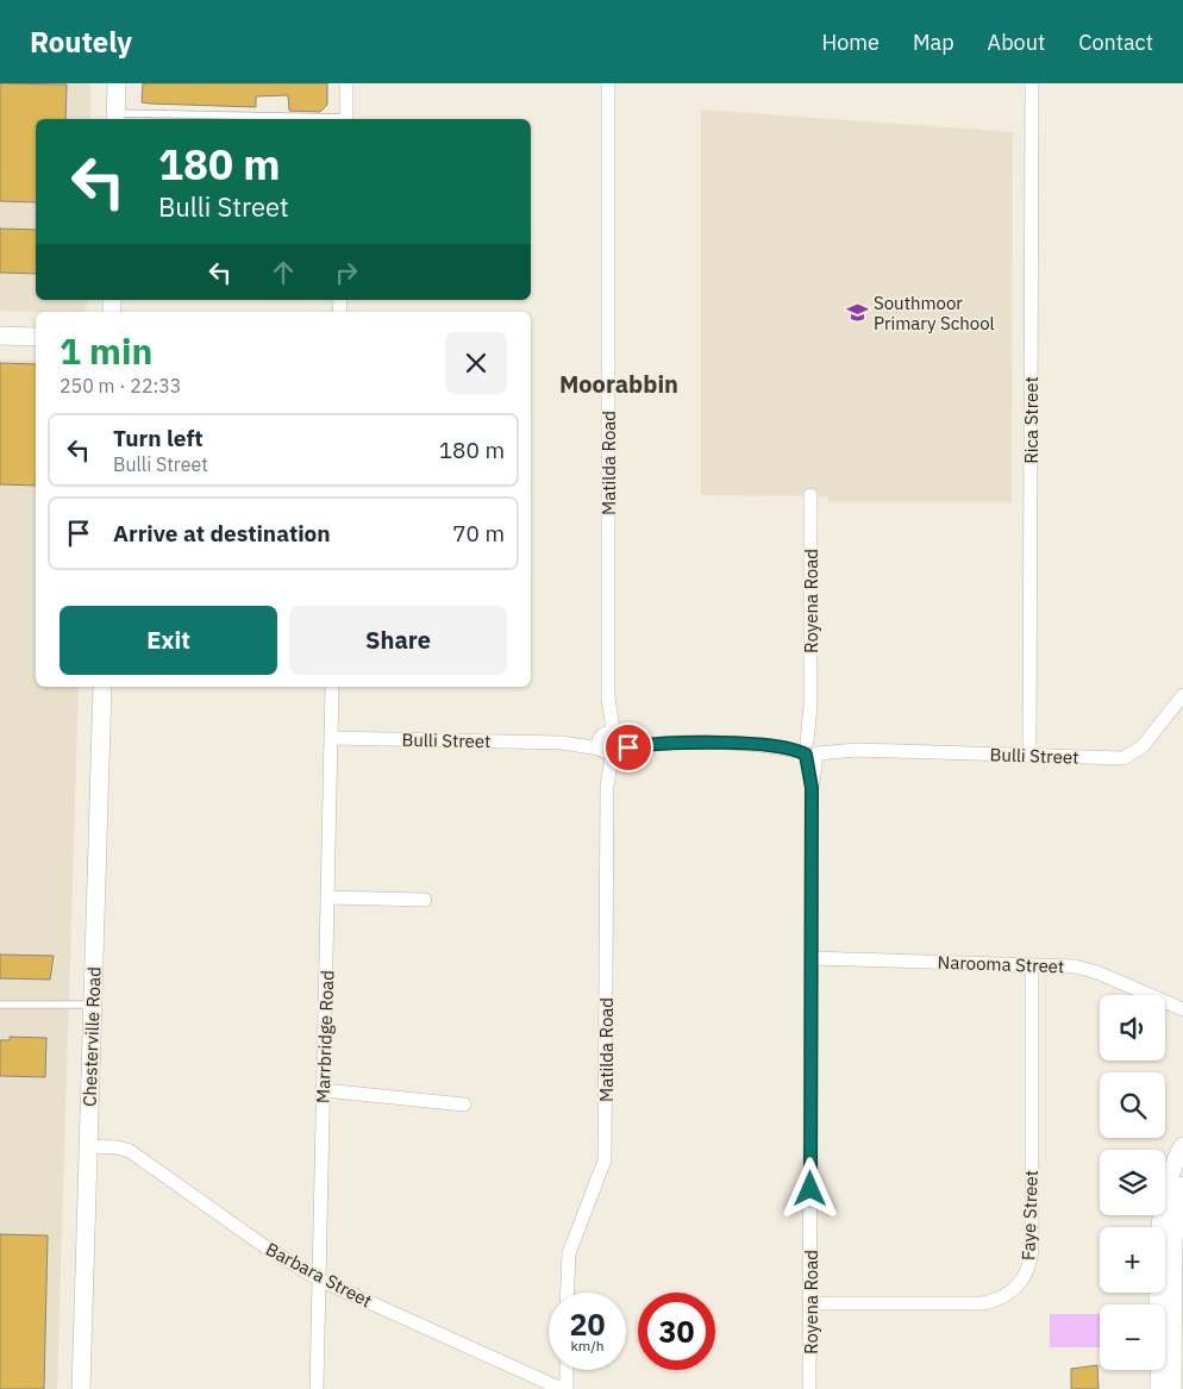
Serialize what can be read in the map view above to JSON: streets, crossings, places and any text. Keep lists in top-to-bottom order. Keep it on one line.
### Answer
{"streets":{"main road":["Chesterville Road"],"street":["Rica Street","Matilda Road","Royena Road","Bulli Street","Narooma Street","Marrbridge Road","Faye Street","Barbara Street"]},"crossings":[["Rica Street","Bulli Street"],["Matilda Road","Bulli Street"],["Royena Road","Bulli Street"],["Royena Road","Narooma Street"],["Royena Road","Faye Street"],["Bulli Street","Marrbridge Road"],["Narooma Street","Faye Street"],["Chesterville Road","Barbara Street"],["Marrbridge Road","Barbara Street"]],"districts":["Moorabbin"],"places":{"school or university":["Southmoor Primary School"]},"page":{"header":"Routely","nav":["Home","Map","About","Contact"],"turn":["180 m","Bulli Street"],"heading":["1 min","250 m · 22:33"],"list":[{"name":"Turn left","note":"Bulli Street","value":"180 m"},{"name":"Arrive at destination","value":"70 m"}],"buttons":["Exit","Share"],"map_buttons":["+","−"],"speed":"20 km/h","limit":"30"}}
